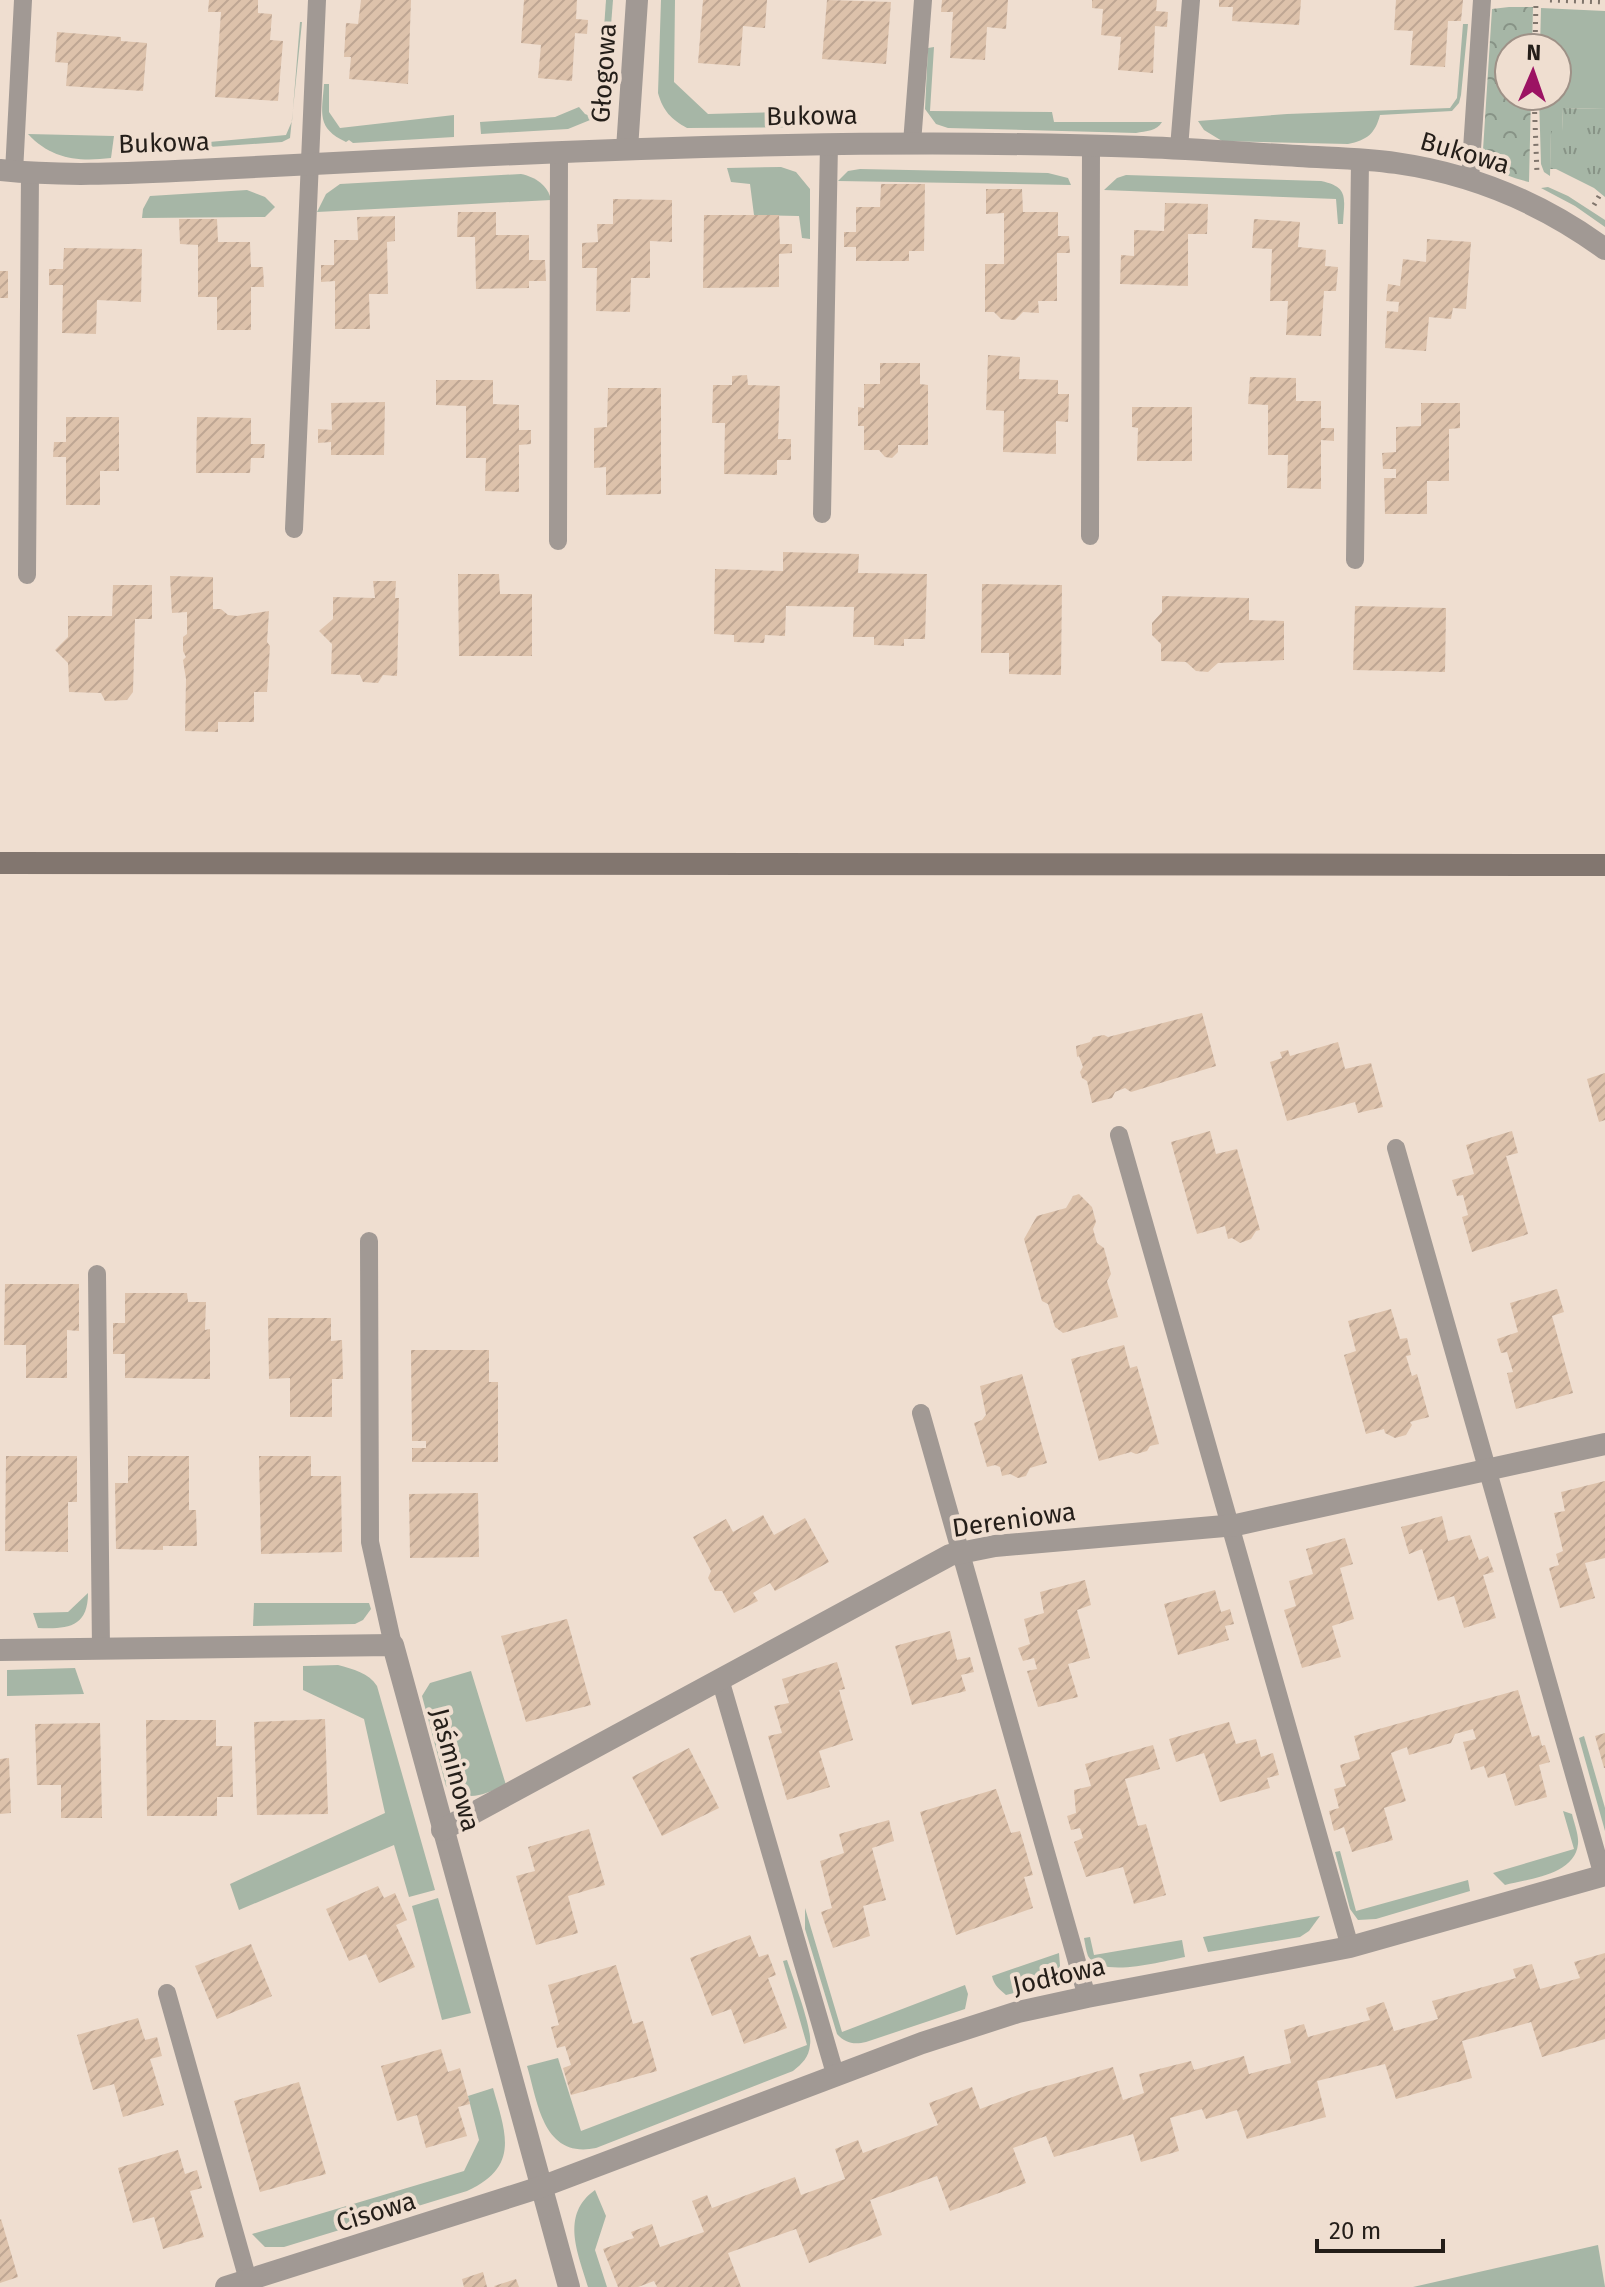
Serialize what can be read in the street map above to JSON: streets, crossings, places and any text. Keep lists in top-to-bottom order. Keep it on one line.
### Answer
{"streets":{"street":["Głogowa","Bukowa","Dereniowa","Jaśminowa","Jodłowa","Cisowa"]},"crossings":[["Głogowa","Bukowa"],["Dereniowa","Jaśminowa"],["Jaśminowa","Jodłowa"],["Jaśminowa","Cisowa"],["Jodłowa","Cisowa"]],"scale_bar":"20 m","north":"top"}
